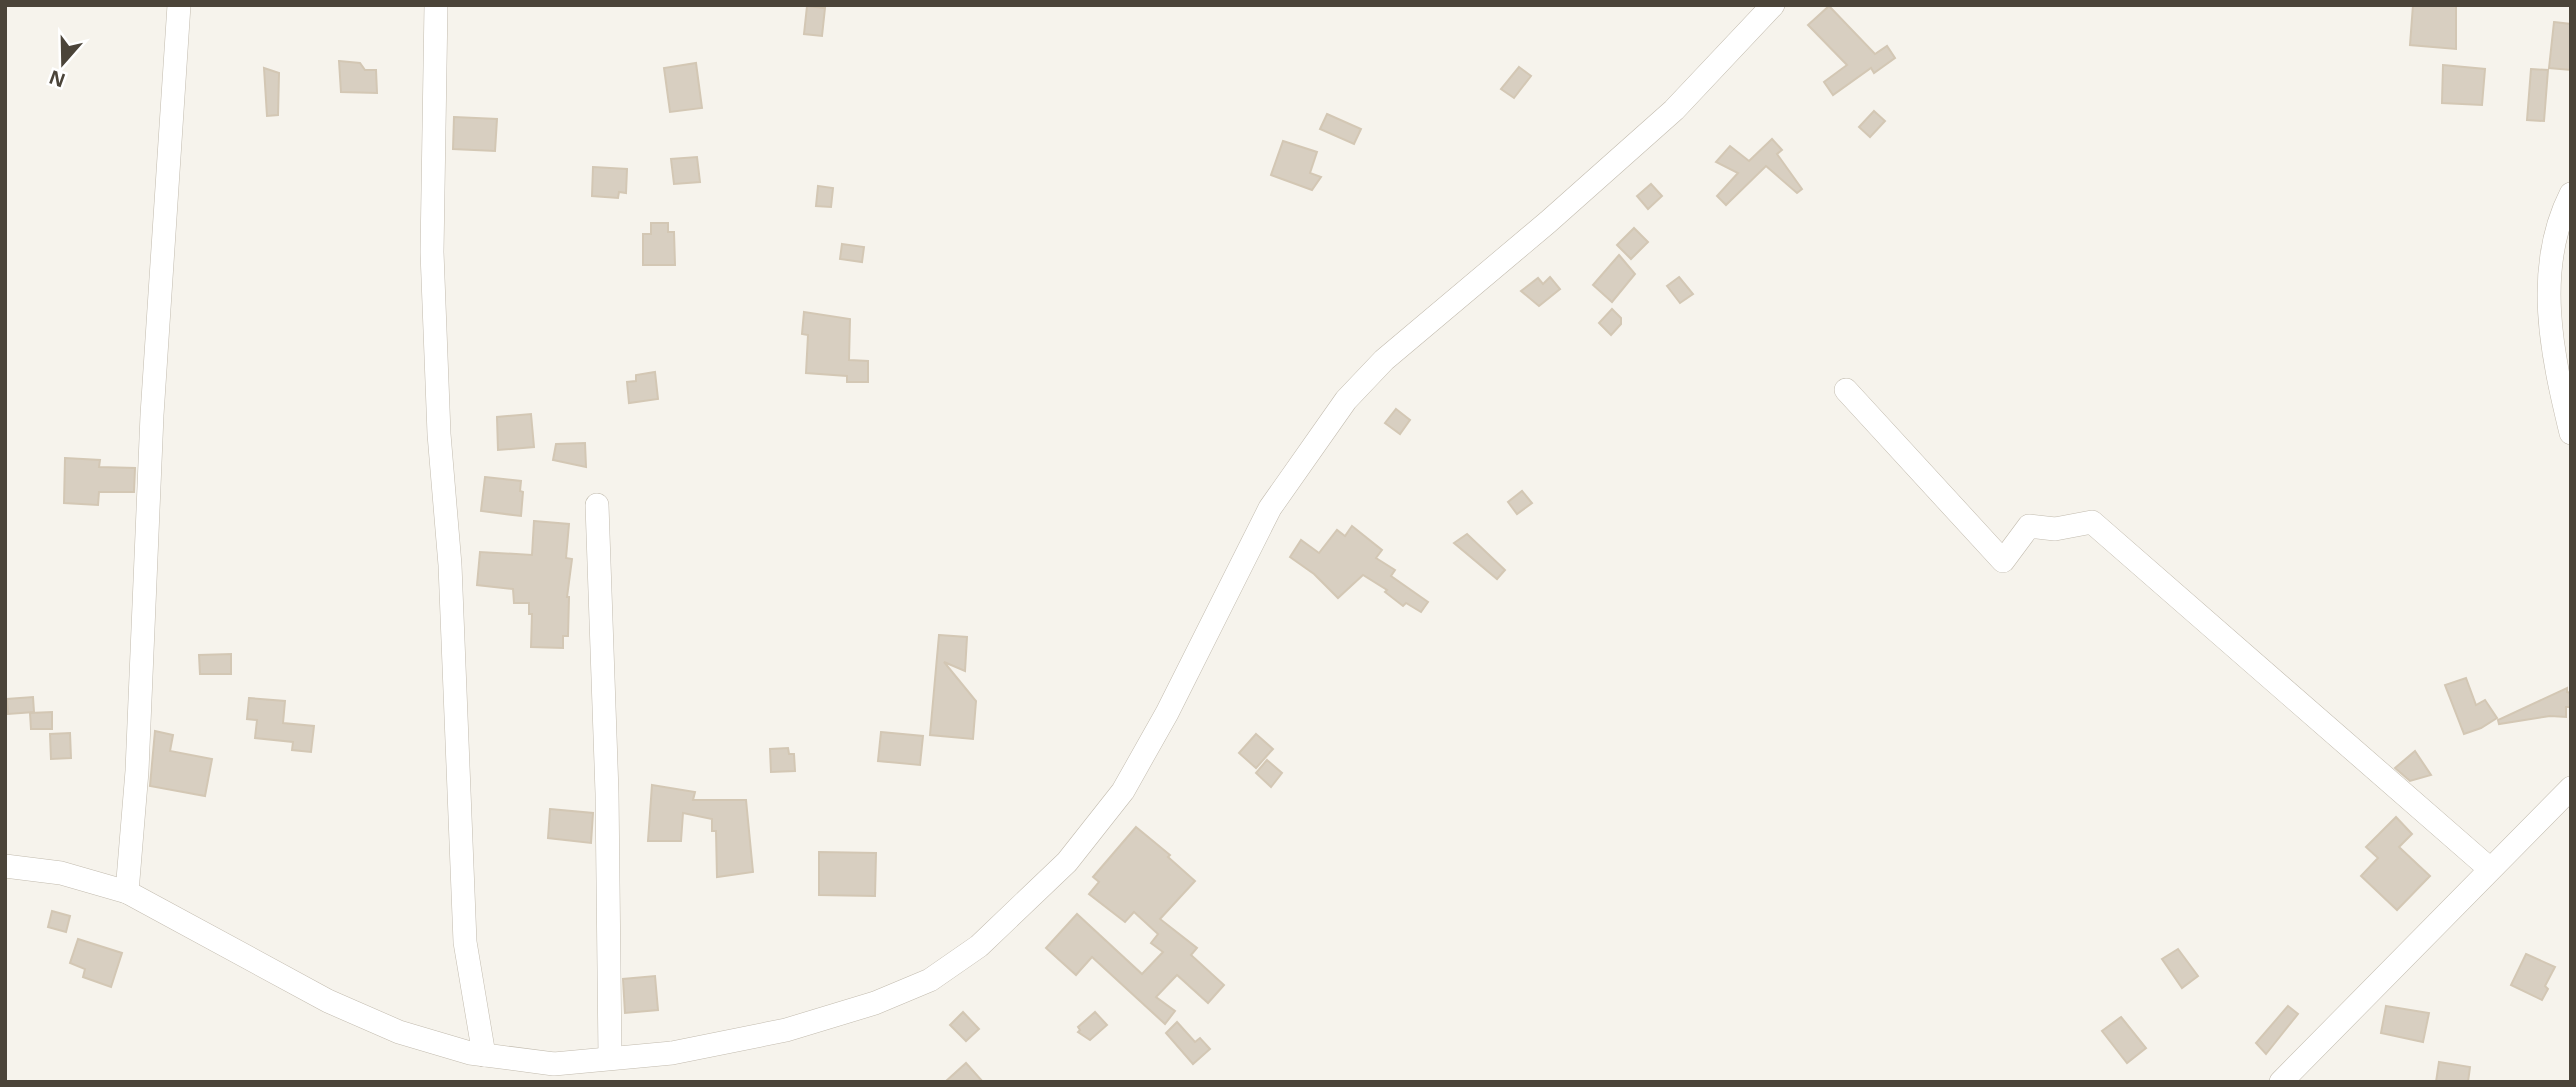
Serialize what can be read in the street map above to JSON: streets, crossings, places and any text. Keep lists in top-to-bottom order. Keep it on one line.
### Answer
{"north":"bottom"}
